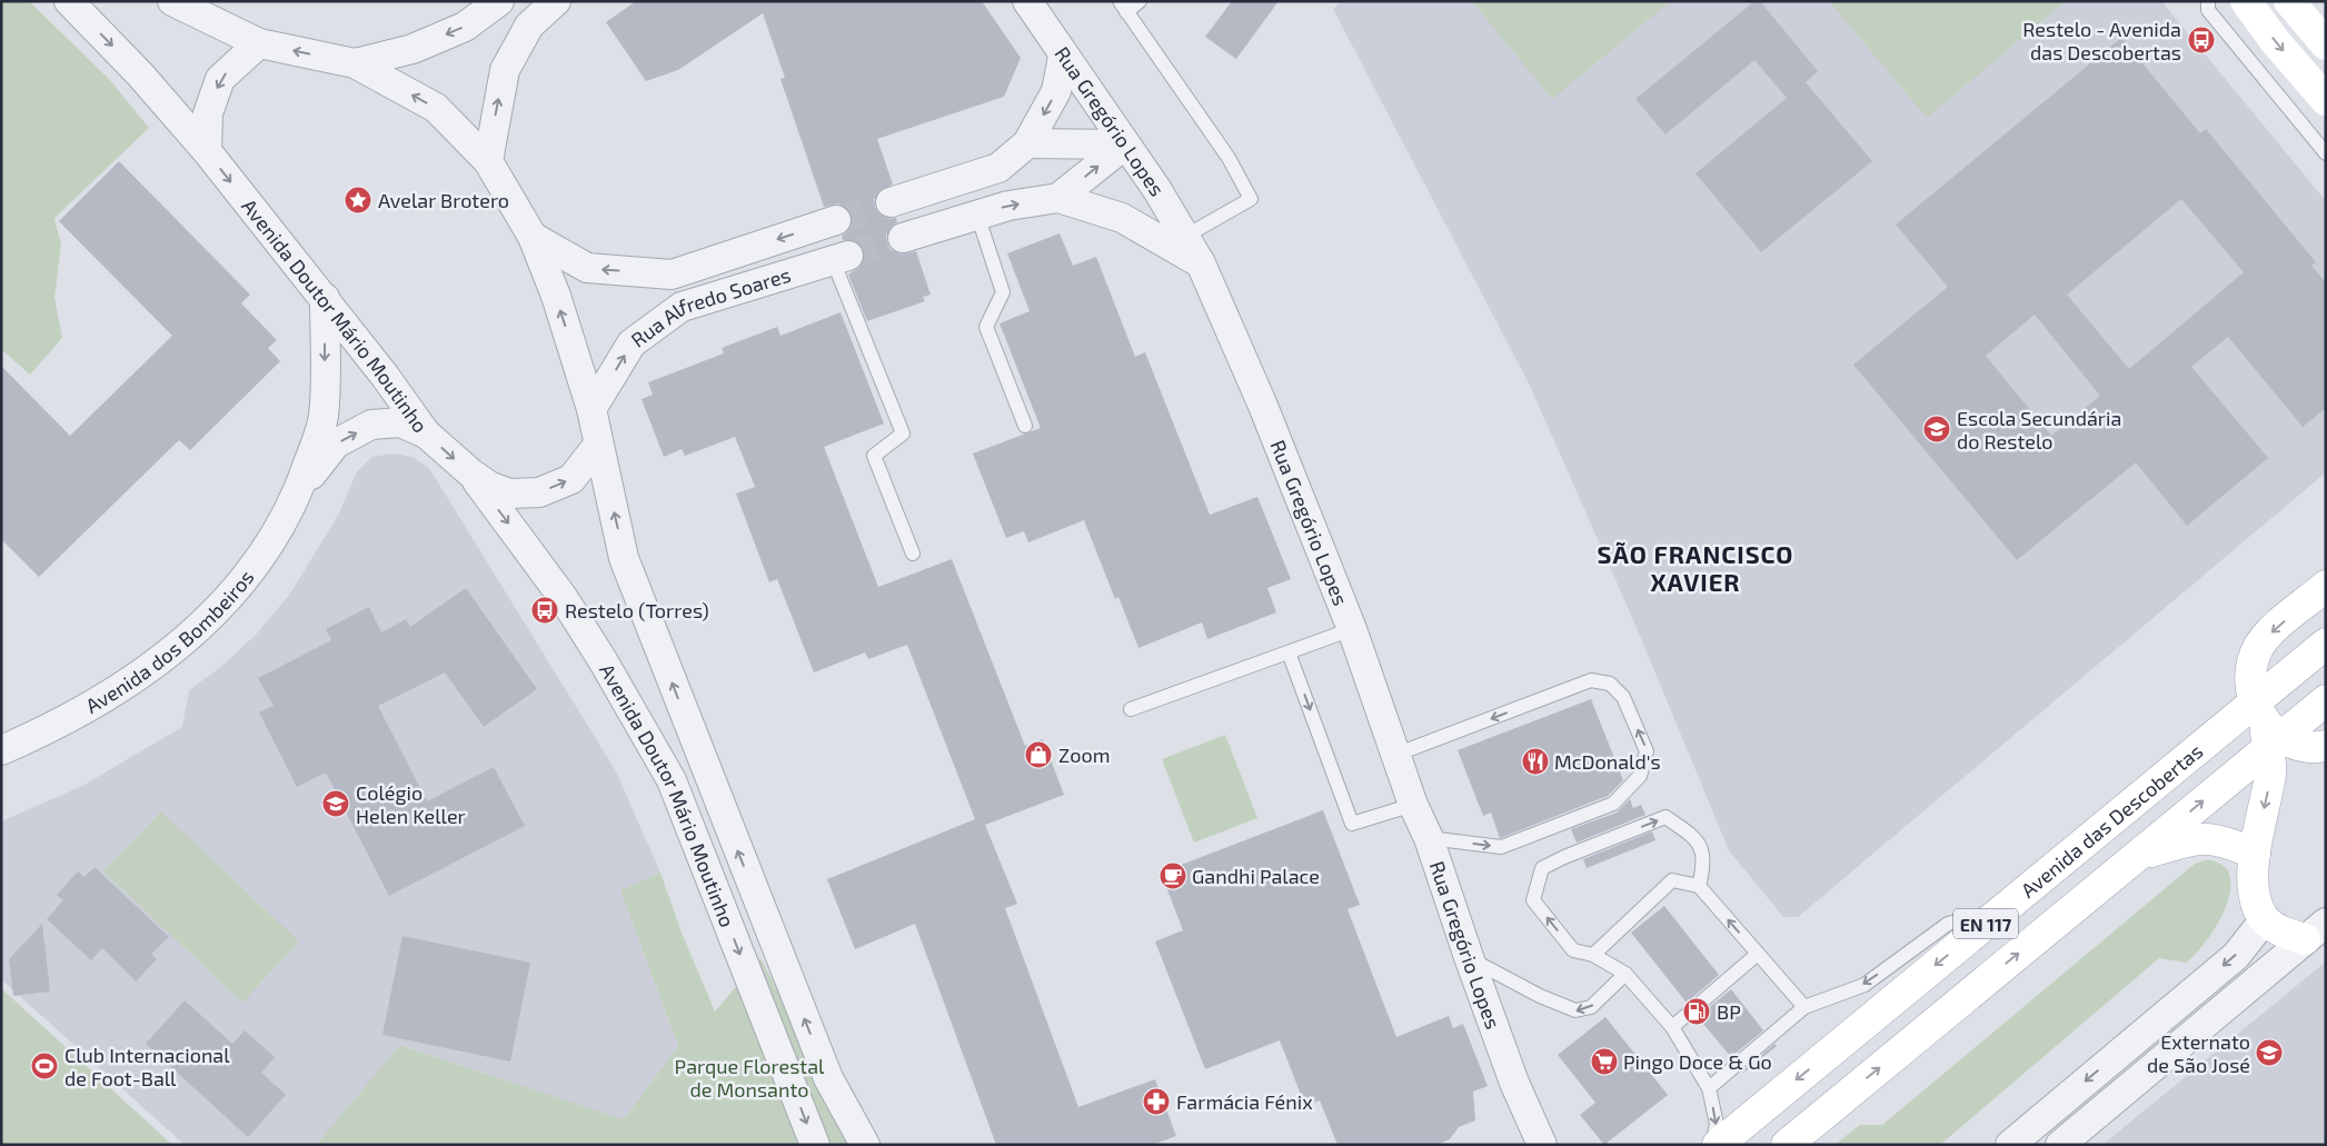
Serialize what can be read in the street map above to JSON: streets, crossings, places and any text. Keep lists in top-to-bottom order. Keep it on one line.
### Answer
{"streets":{"main road":["Avenida das Descobertas","EN 117"],"street":["Rua Gregório Lopes","Rua Alfredo Soares","Avenida Doutor Mário Moutinho","Avenida dos Bombeiros"]},"crossings":[["Rua Alfredo Soares","Avenida Doutor Mário Moutinho"],["Avenida Doutor Mário Moutinho","Avenida dos Bombeiros"]],"districts":["SÃO FRANCISCO XAVIER"],"parks":["Parque Florestal de Monsanto"],"places":{"bus stop":["Restelo - Avenida das Descobertas","Restelo (Torres)"],"place":["Avelar Brotero"],"school or university":["Escola Secundária do Restelo","Colégio Helen Keller","Externato de São José"],"shop":["Zoom"],"restaurant":["McDonald's"],"cafe":["Gandhi Palace"],"fuel station":["BP"],"supermarket":["Pingo Doce & Go"],"sports":["Club Internacional de Foot-Ball"],"pharmacy":["Farmácia Fénix"]}}
